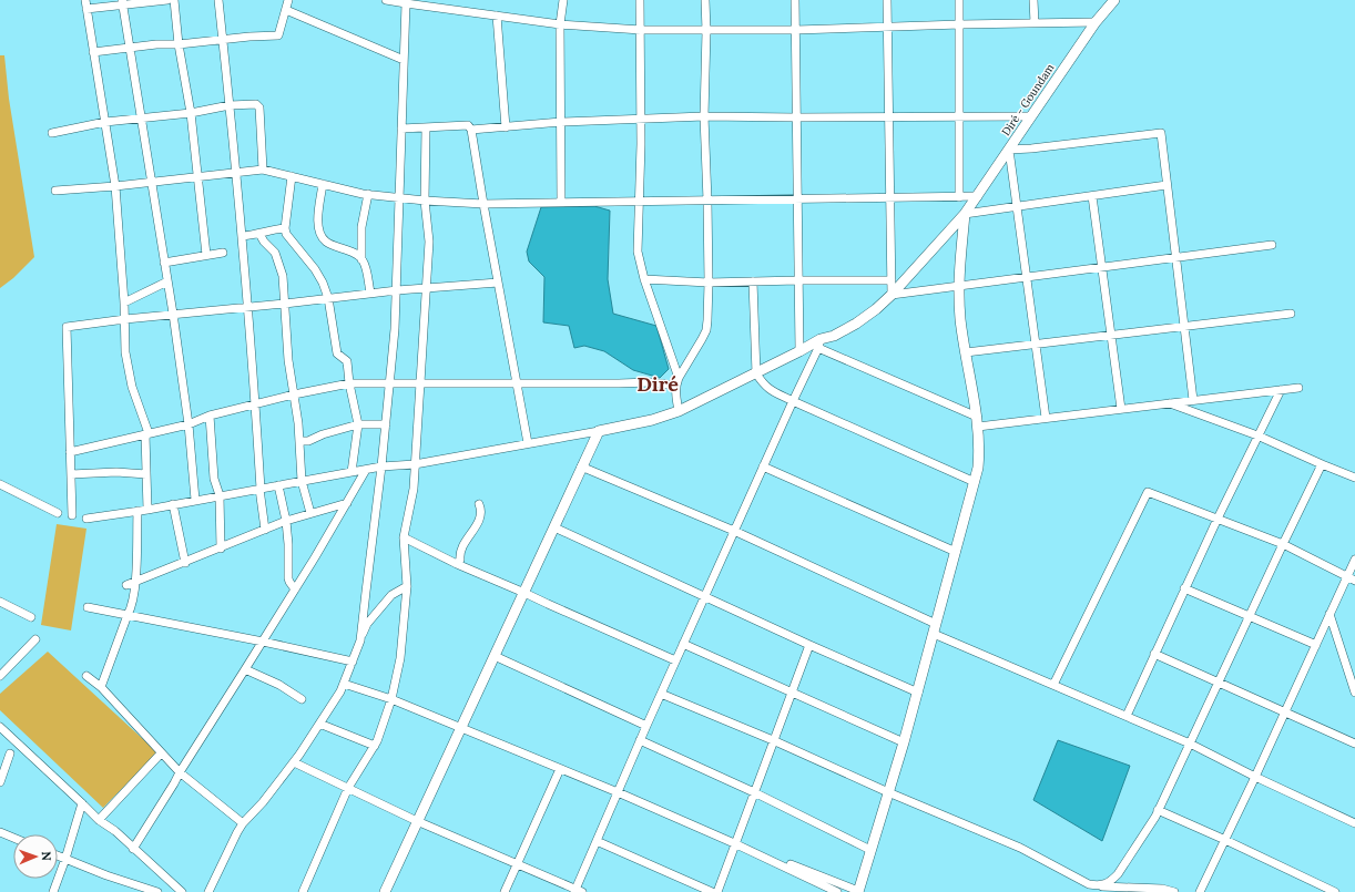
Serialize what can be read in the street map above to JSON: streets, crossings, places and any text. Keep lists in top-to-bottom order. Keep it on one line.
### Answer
{"streets":{"main road":["Diré - Goundam"]},"districts":["Diré"],"north":"right"}
